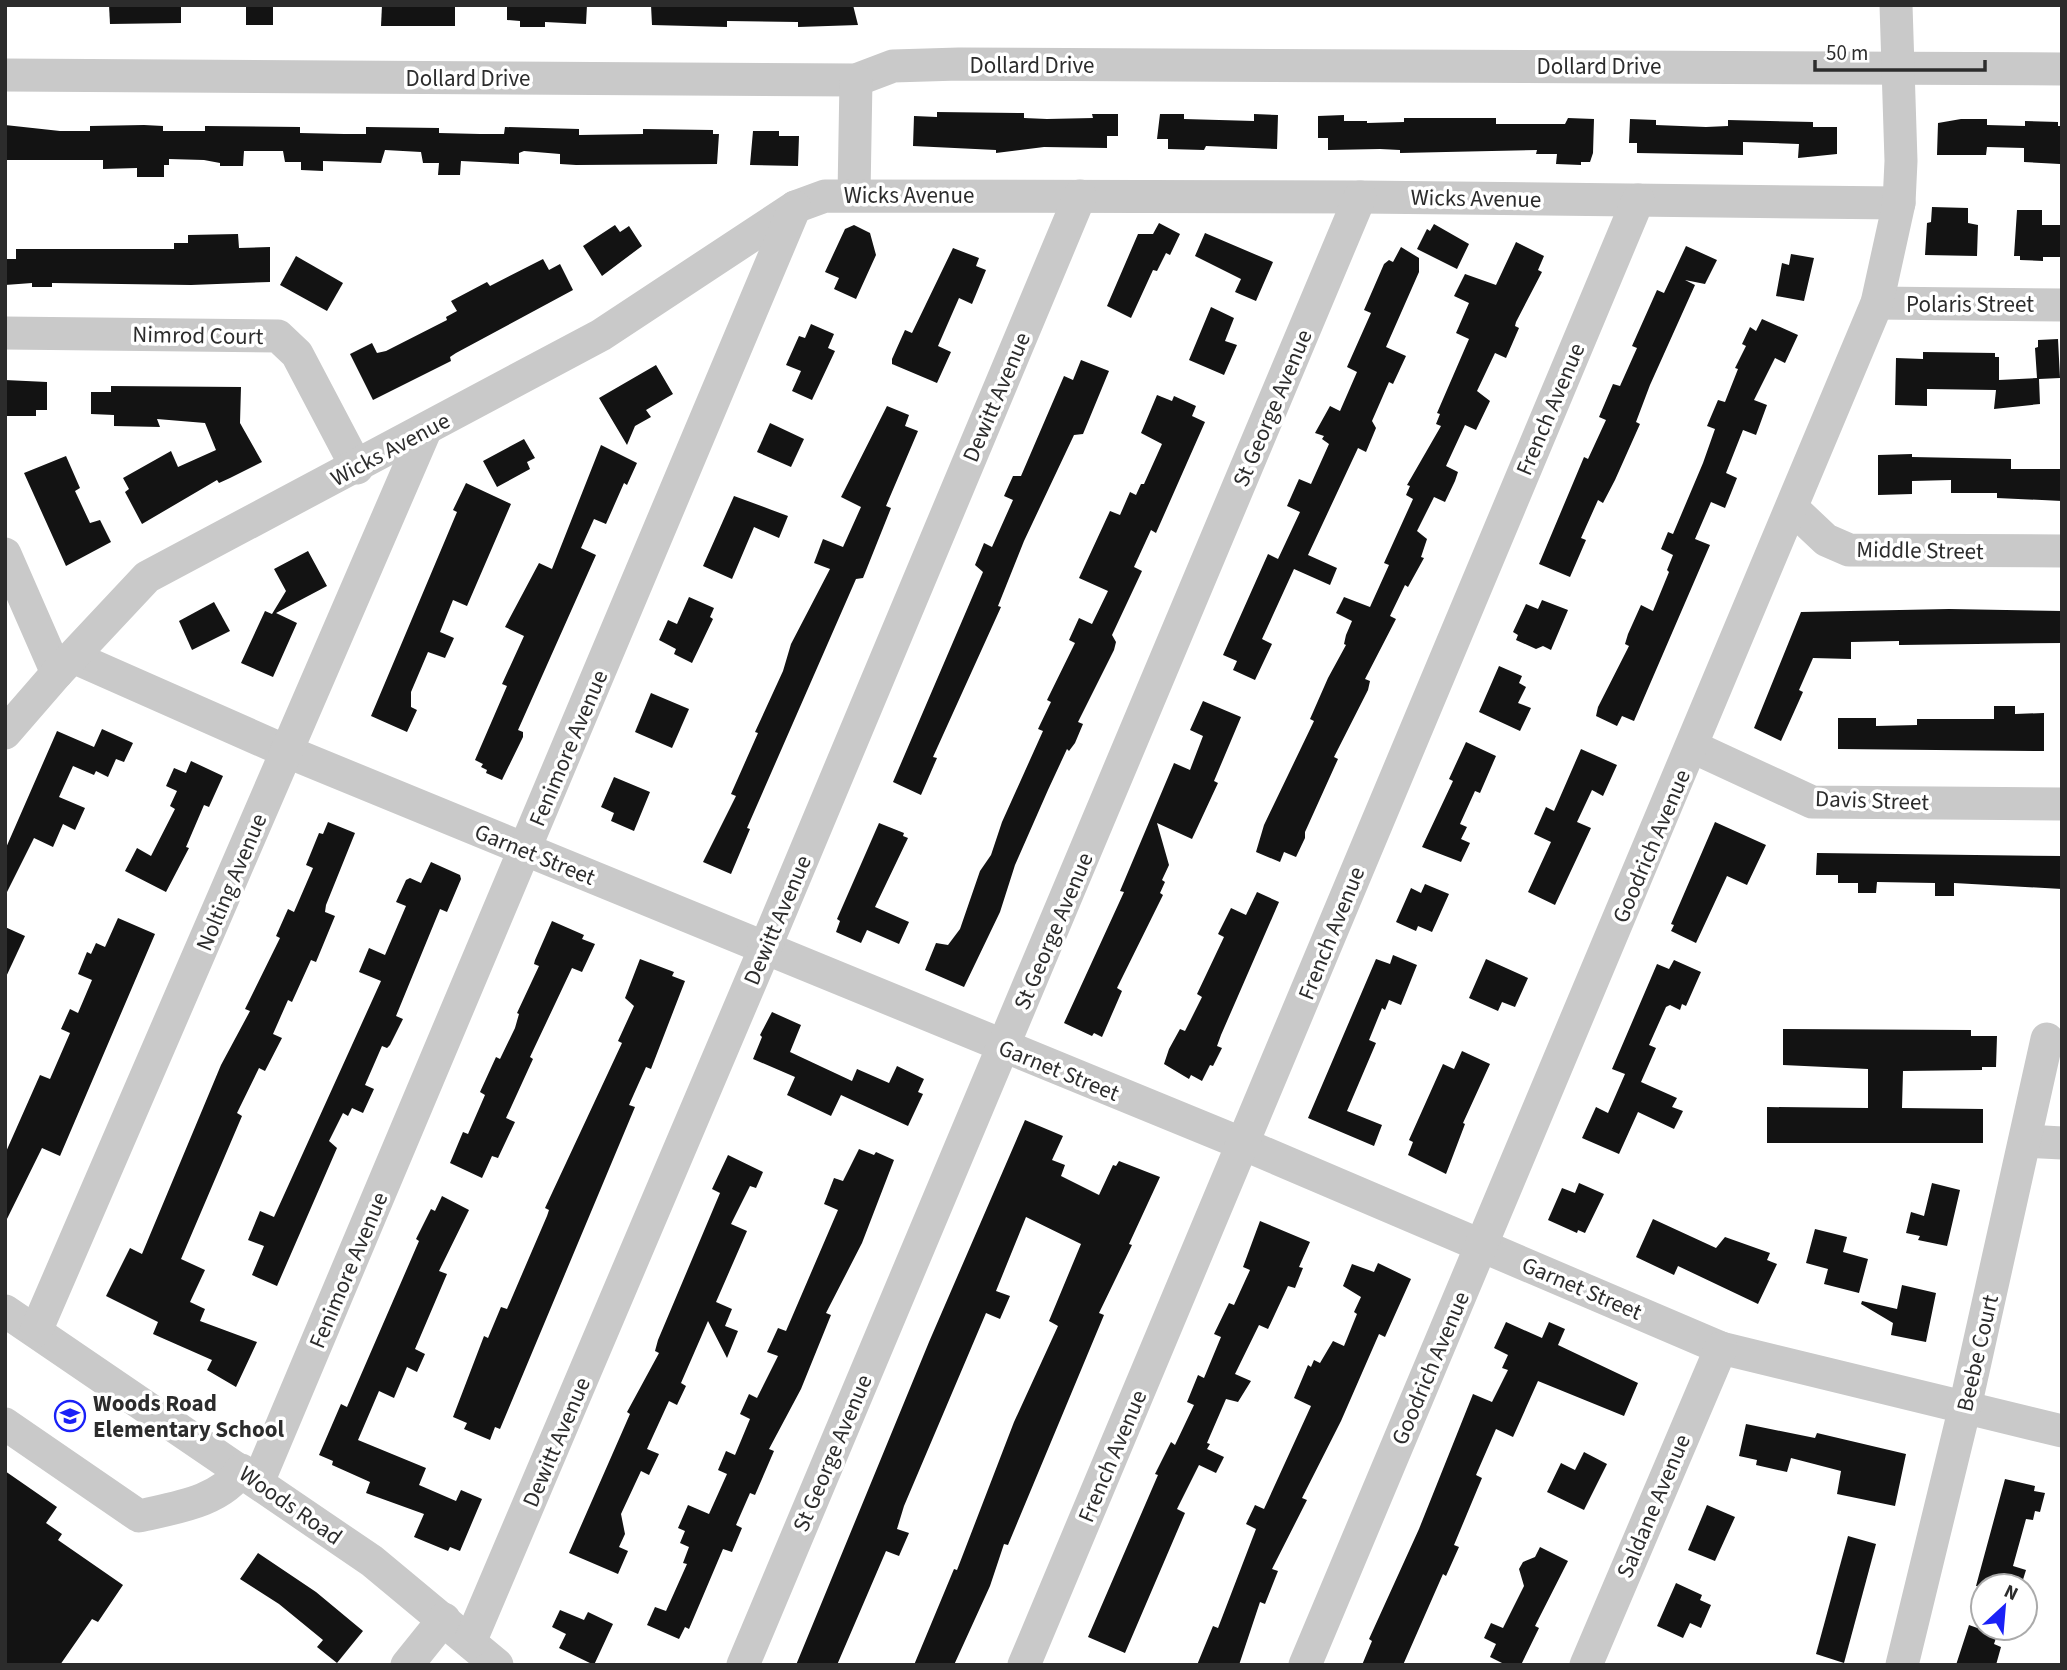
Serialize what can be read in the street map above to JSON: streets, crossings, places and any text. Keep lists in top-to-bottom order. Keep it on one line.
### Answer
{"streets":{"street":["Dollard Drive","Wicks Avenue","Polaris Street","Nimrod Court","Dewitt Avenue","St George Avenue","French Avenue","Middle Street","Fenimore Avenue","Davis Street","Goodrich Avenue","Garnet Street","Nolting Avenue","Beebe Court","Woods Road","Saldane Avenue"]},"crossings":[["Dollard Drive","Goodrich Avenue"],["Wicks Avenue","Nimrod Court"],["Wicks Avenue","Dewitt Avenue"],["Wicks Avenue","St George Avenue"],["Wicks Avenue","French Avenue"],["Wicks Avenue","Fenimore Avenue"],["Wicks Avenue","Goodrich Avenue"],["Wicks Avenue","Garnet Street"],["Wicks Avenue","Nolting Avenue"],["Polaris Street","Goodrich Avenue"],["Dewitt Avenue","Garnet Street"],["Dewitt Avenue","Woods Road"],["St George Avenue","Garnet Street"],["French Avenue","Garnet Street"],["Middle Street","Goodrich Avenue"],["Fenimore Avenue","Garnet Street"],["Fenimore Avenue","Woods Road"],["Davis Street","Goodrich Avenue"],["Goodrich Avenue","Garnet Street"],["Garnet Street","Nolting Avenue"],["Garnet Street","Beebe Court"],["Garnet Street","Saldane Avenue"],["Nolting Avenue","Woods Road"]],"places":{"school or university":["Woods Road Elementary School"]},"scale_bar":"50 m","north":"top right"}
